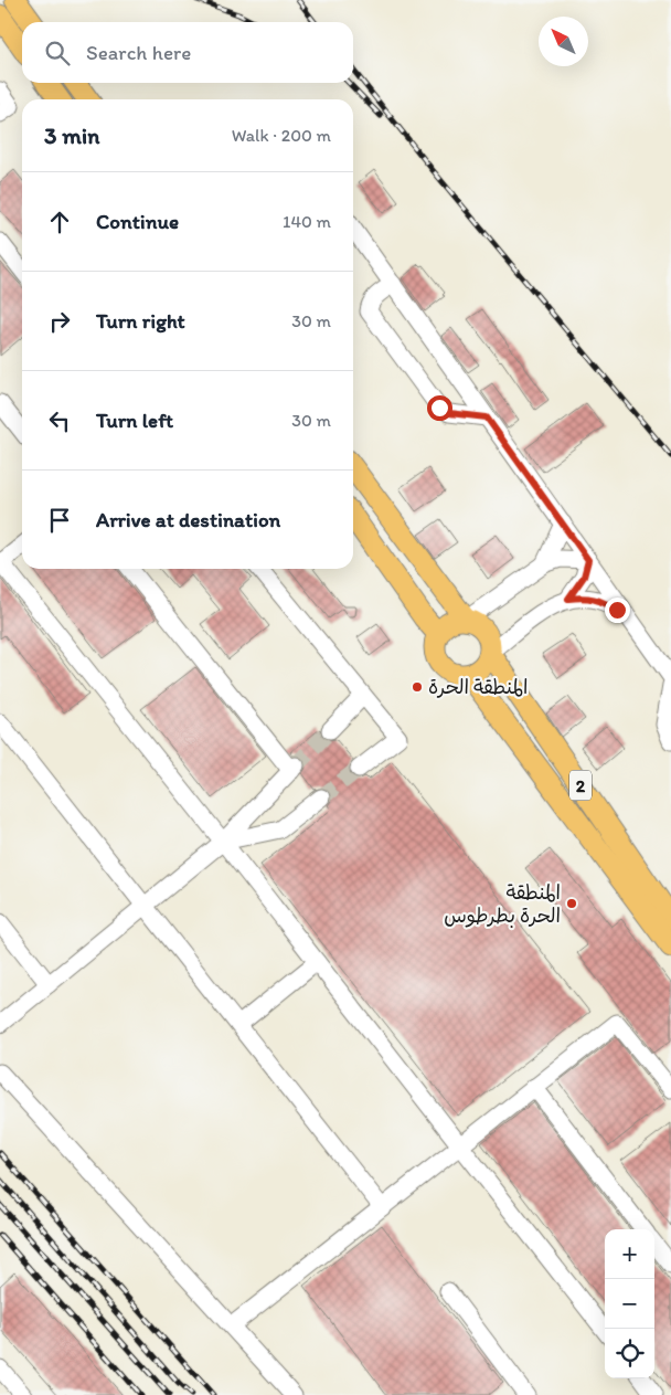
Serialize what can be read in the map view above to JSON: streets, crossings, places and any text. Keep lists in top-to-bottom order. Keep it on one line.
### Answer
{"streets":{"main road":["2"]},"places":["المنطقة الحرة","المنطقة الحرة بطرطوس"],"north":"top left","page":{"search":"Search here","heading":["3 min","Walk · 200 m"],"list":[["Continue","140 m"],["Turn right","30 m"],["Turn left","30 m"],"Arrive at destination"],"map_buttons":["+","−"]}}
